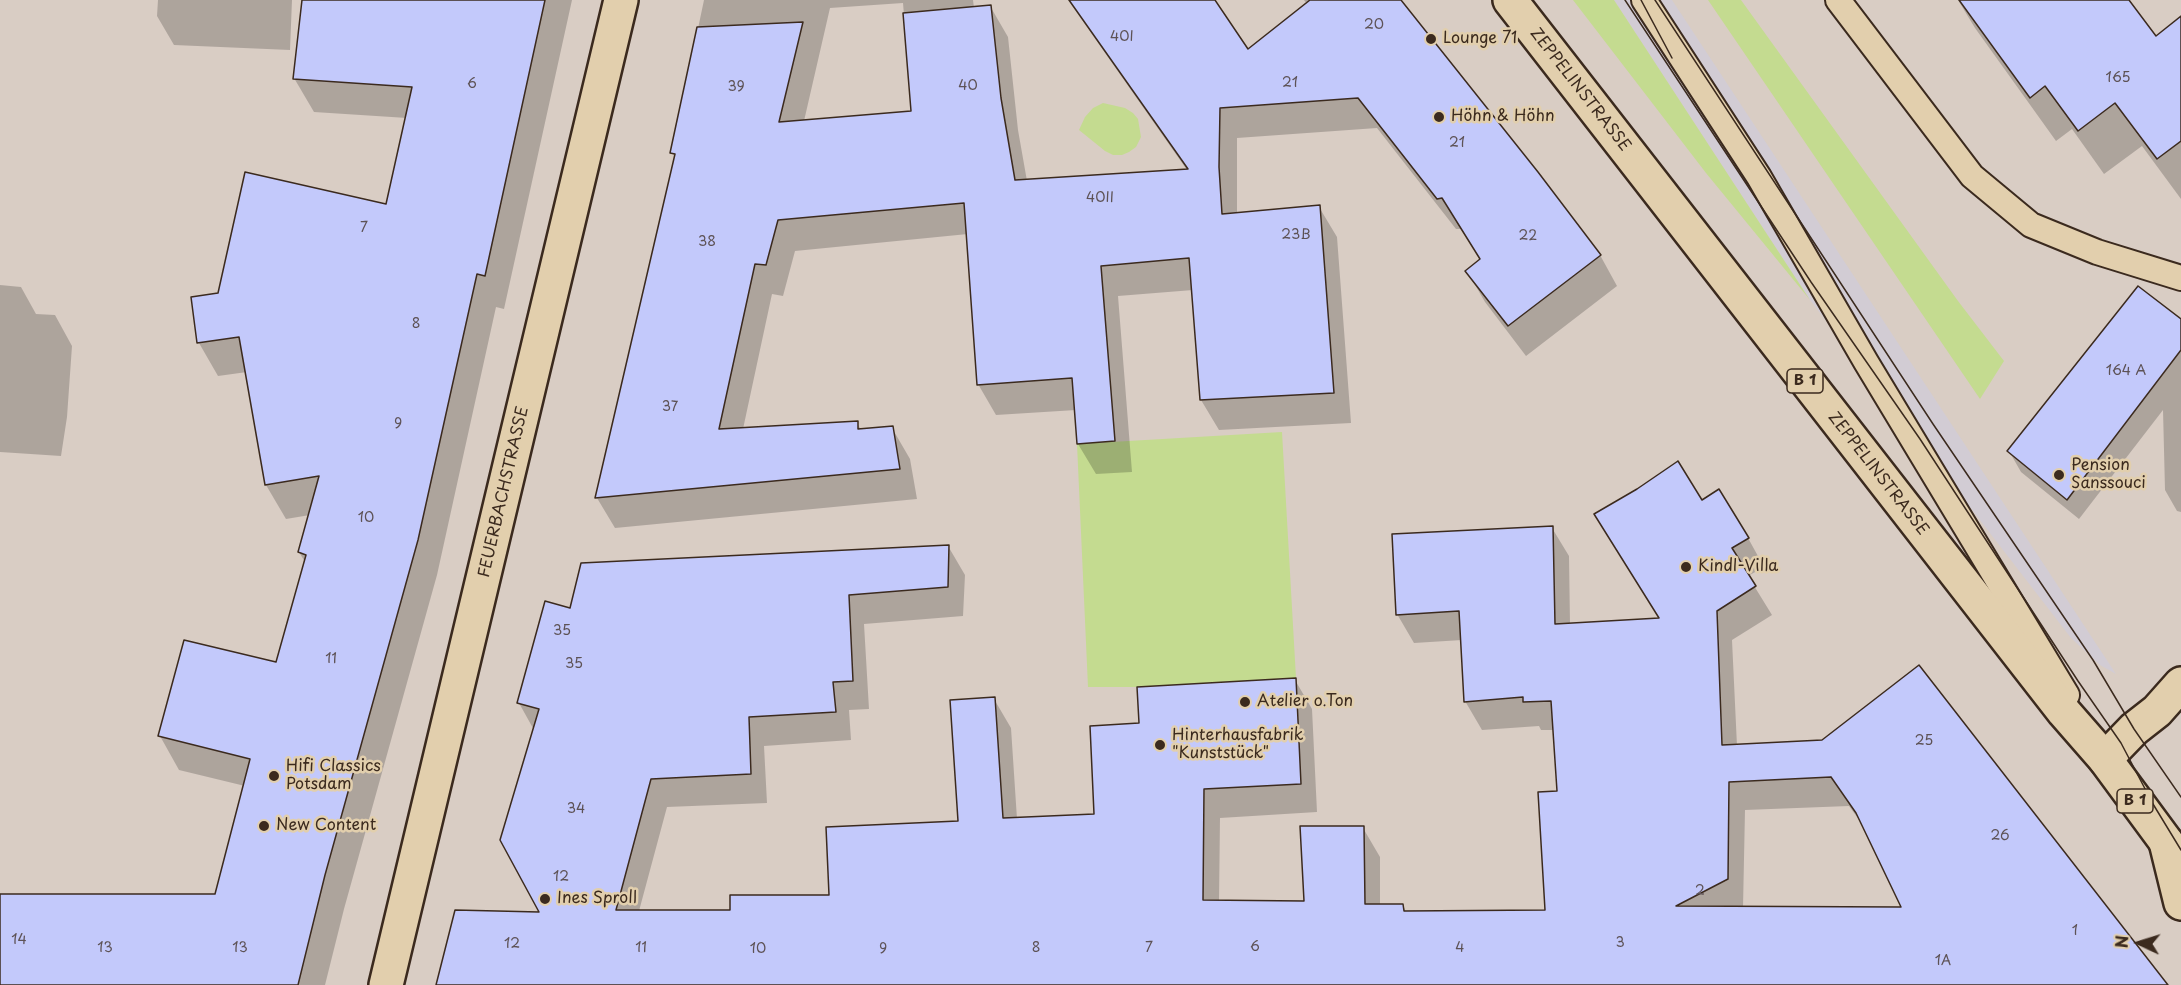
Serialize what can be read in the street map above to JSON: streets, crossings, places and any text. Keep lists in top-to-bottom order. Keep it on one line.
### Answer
{"streets":{"street":["ZEPPELINSTRASSE","B 1","FEUERBACHSTRASSE"]},"places":["Lounge 71","Höhn & Höhn","Pension Sanssouci","Kindl-Villa","Atelier o.Ton","Hinterhausfabrik \"Kunststück\"","Hifi Classics Potsdam","New Content","Ines Sproll"],"house_numbers":["20","40I","165","21","6","40","39","21","40II","7","23B","22","38","8","164 A","37","9","10","35","11","35","25","34","26","12","2","1","14","3","12","6","13","13","11","8","7","4","10","9","1A"],"north":"left"}
